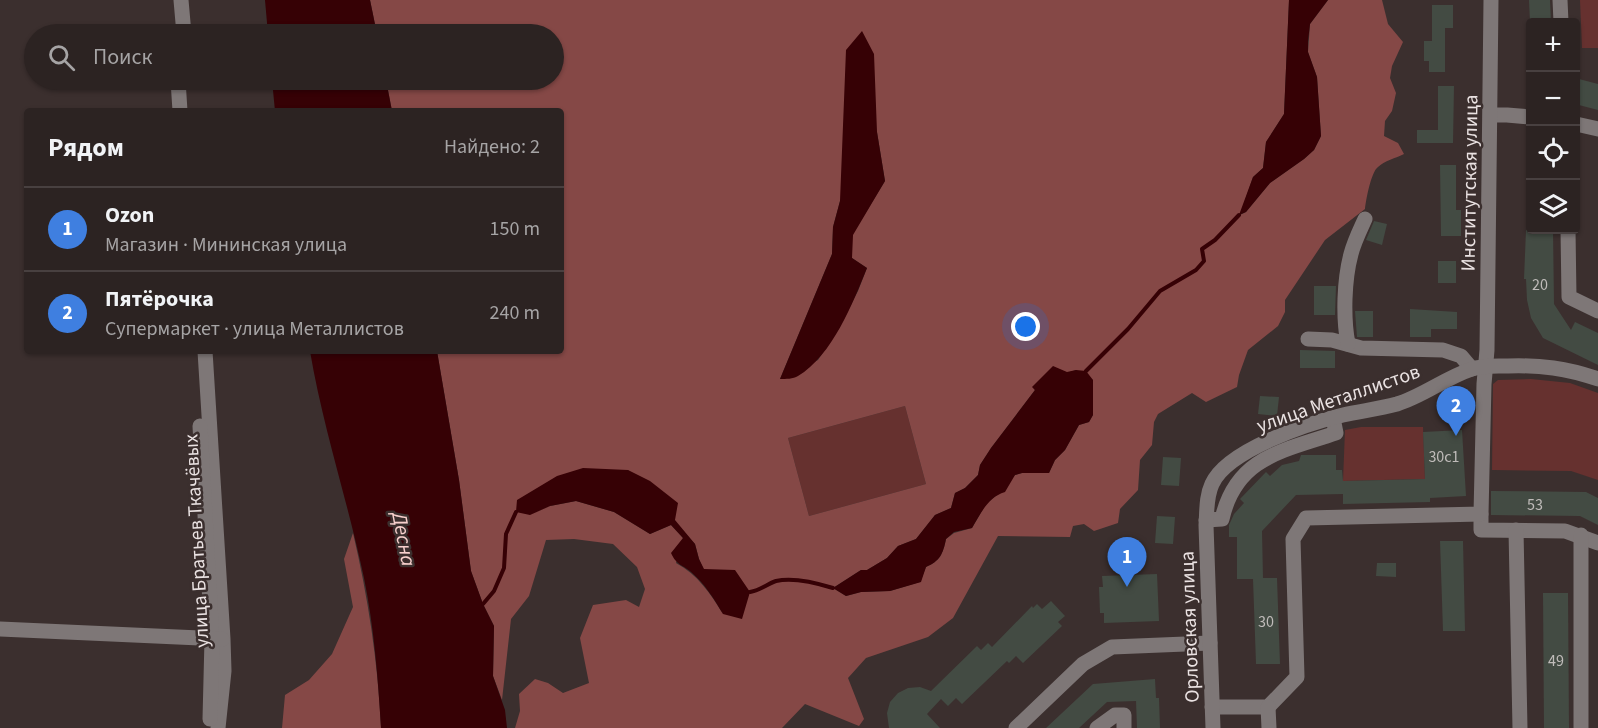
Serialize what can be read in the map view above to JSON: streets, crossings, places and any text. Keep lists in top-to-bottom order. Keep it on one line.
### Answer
{"streets":{"street":["Институтская улица","улица Металлистов","улица Братьев Ткачёвых","Орловская улица"]},"crossings":[["Институтская улица","улица Металлистов"],["улица Металлистов","Орловская улица"]],"water":["Десна"],"house_numbers":["20","30с1","53","30","49"],"page":{"map_buttons":["+","−"],"search":"Поиск","heading":["Рядом","Найдено: 2"],"list":[{"mark":"1","name":"Ozon","note":"Магазин · Мининская улица","value":"150 m"},{"mark":"2","name":"Пятёрочка","note":"Супермаркет · улица Металлистов","value":"240 m"}],"pins":["2","1"]}}
